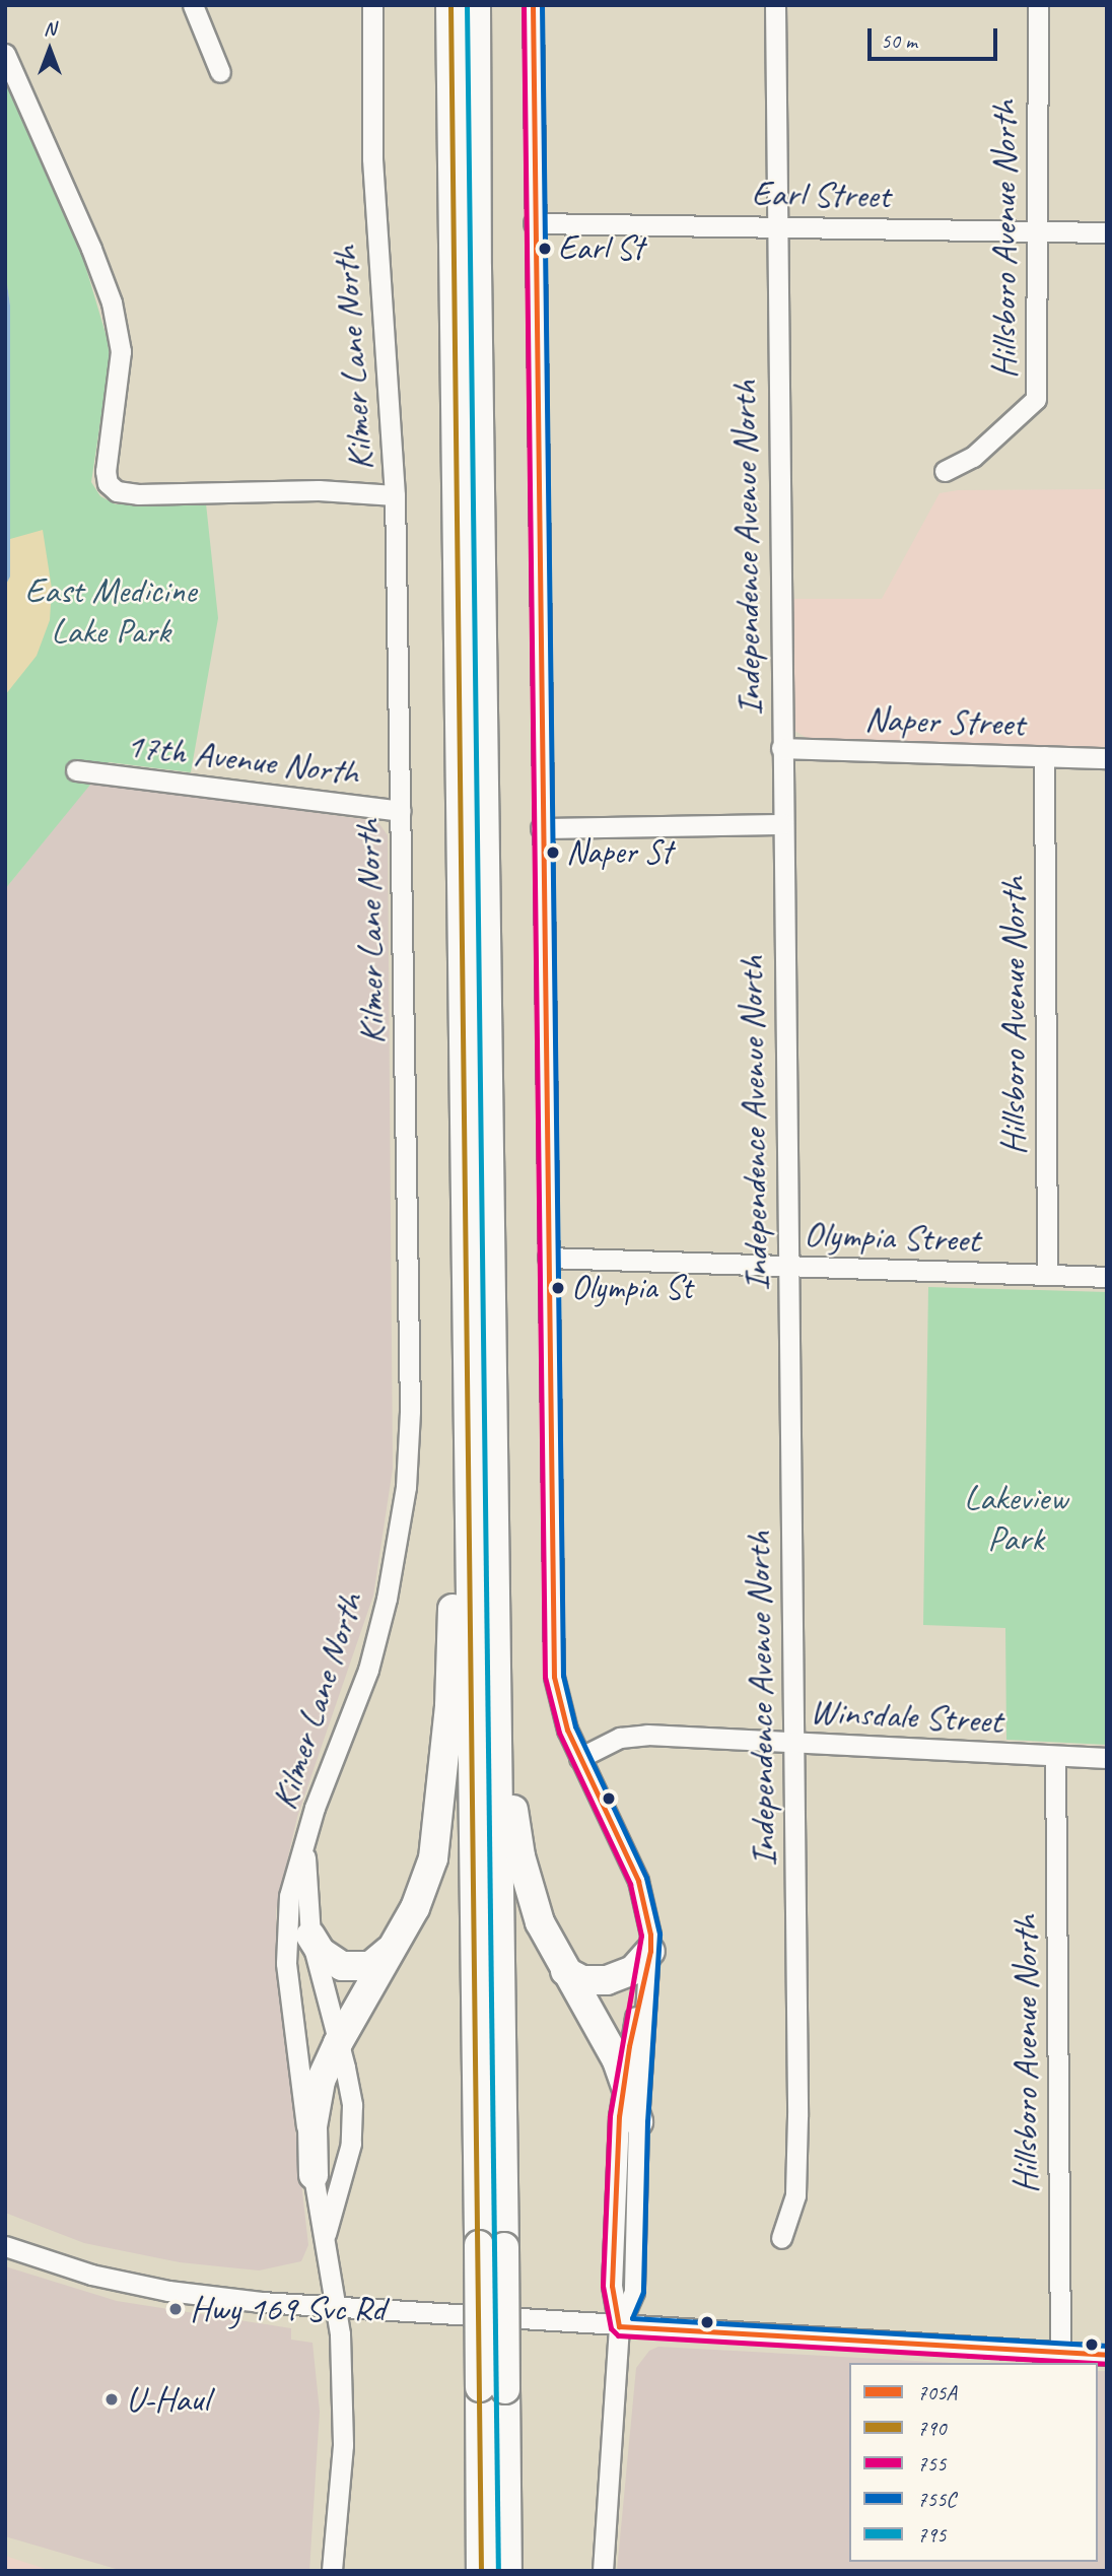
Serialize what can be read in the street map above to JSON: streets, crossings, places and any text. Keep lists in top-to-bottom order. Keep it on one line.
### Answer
{"streets":{"street":["Earl Street","Hillsboro Avenue North","Kilmer Lane North","Independence Avenue North","Naper Street","17th Avenue North","Olympia Street","Winsdale Street"]},"crossings":[["Earl Street","Hillsboro Avenue North"],["Earl Street","Independence Avenue North"],["Hillsboro Avenue North","Naper Street"],["Hillsboro Avenue North","Olympia Street"],["Hillsboro Avenue North","Winsdale Street"],["Kilmer Lane North","17th Avenue North"],["Independence Avenue North","Naper Street"],["Independence Avenue North","Olympia Street"],["Independence Avenue North","Winsdale Street"]],"parks":["East Medicine Lake Park","Lakeview Park"],"places":["Earl St","Naper St","Olympia St","Hwy 169 Svc Rd","U-Haul"],"lines":["transit line 705A","transit line 790","transit line 755","transit line 755C","transit line 795"],"legend":["705A","790","755","755C","795"],"scale_bar":"50 m","north":"top"}
